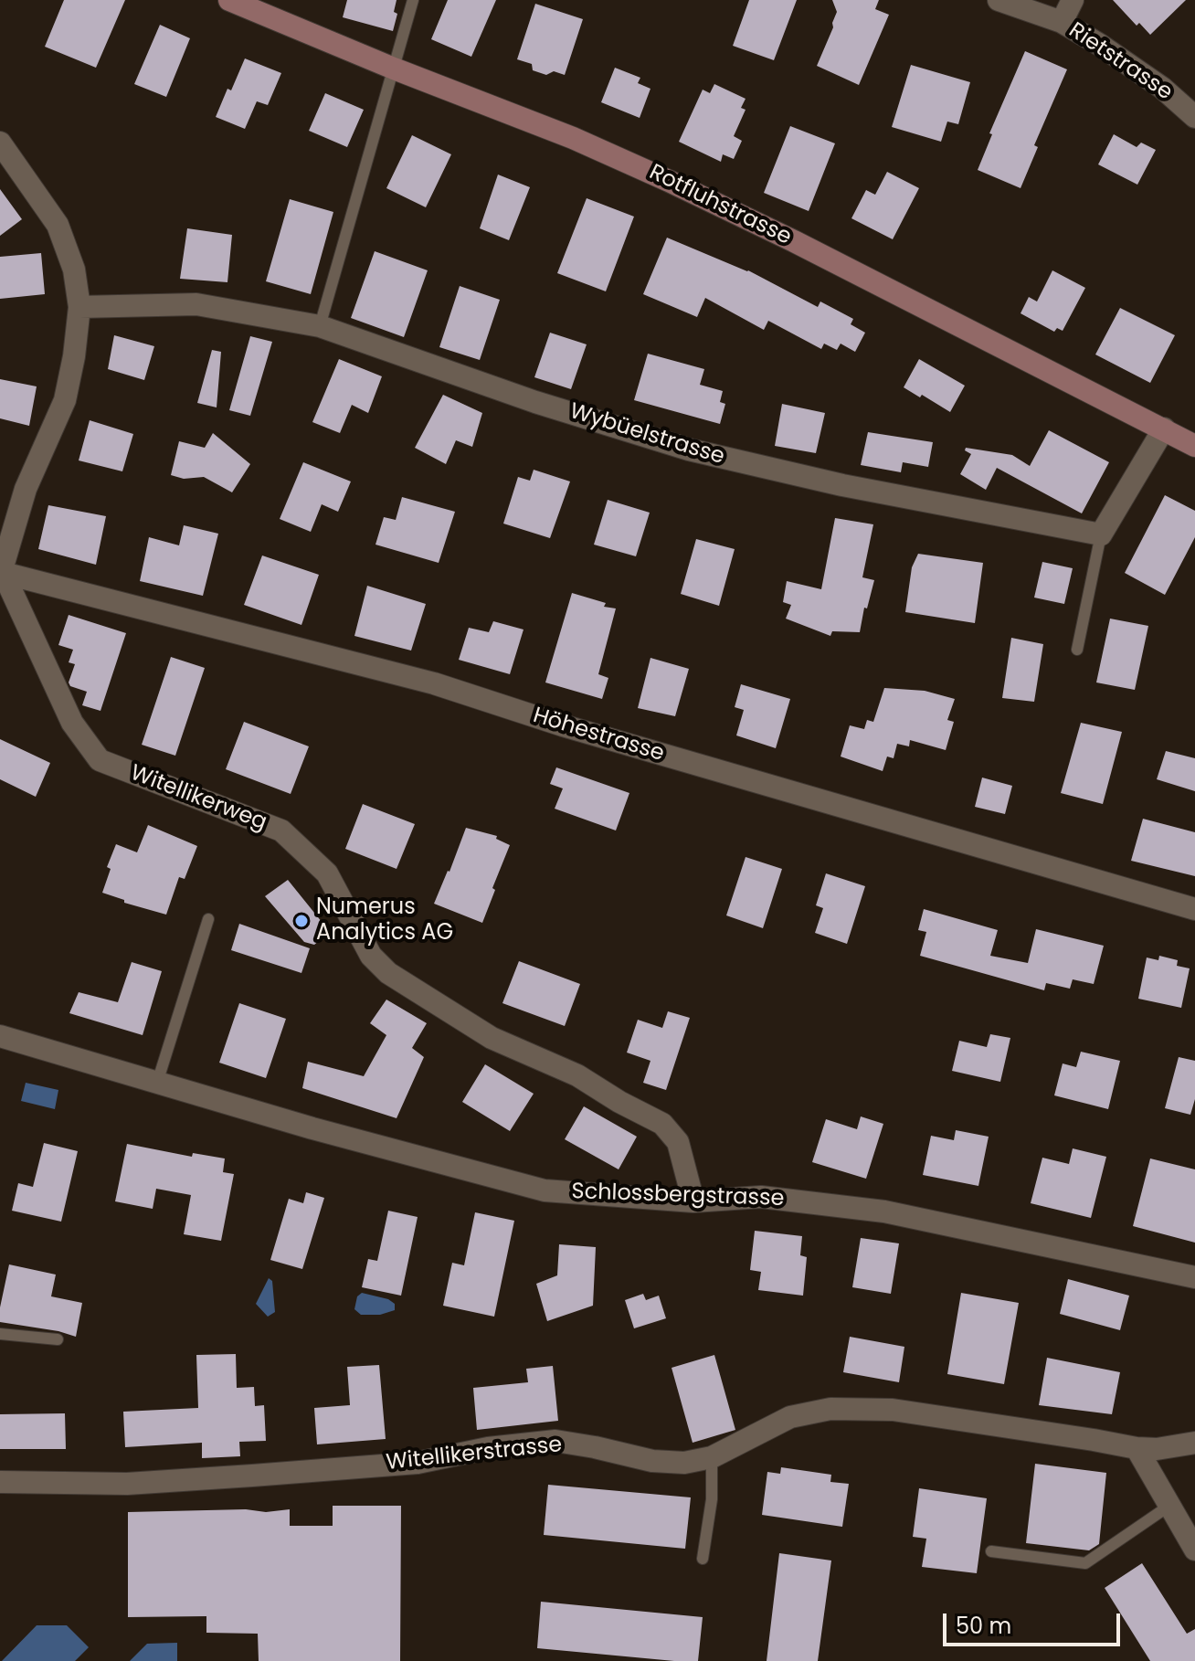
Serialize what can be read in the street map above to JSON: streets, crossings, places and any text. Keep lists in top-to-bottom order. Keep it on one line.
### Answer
{"streets":{"main road":["Rotfluhstrasse"],"street":["Rietstrasse","Wybüelstrasse","Höhestrasse","Witellikerweg","Schlossbergstrasse","Witellikerstrasse"]},"crossings":[["Höhestrasse","Witellikerweg"],["Witellikerweg","Schlossbergstrasse"]],"places":["Numerus Analytics AG"],"scale_bar":"50 m"}
